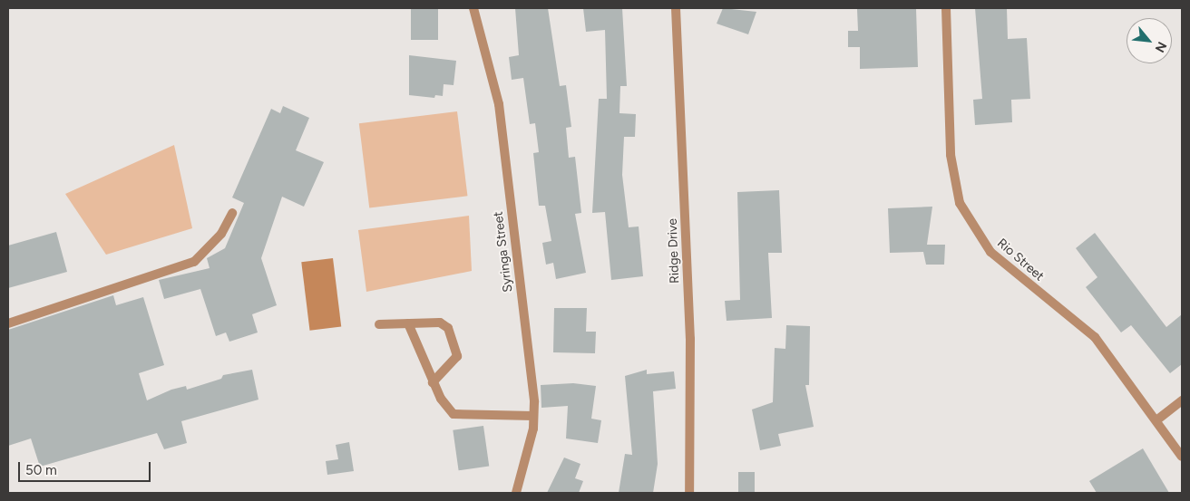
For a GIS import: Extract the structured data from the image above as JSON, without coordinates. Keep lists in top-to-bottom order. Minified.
{"streets":{"street":["Ridge Drive","Syringa Street","Rio Street"]},"scale_bar":"50 m","north":"bottom right"}
